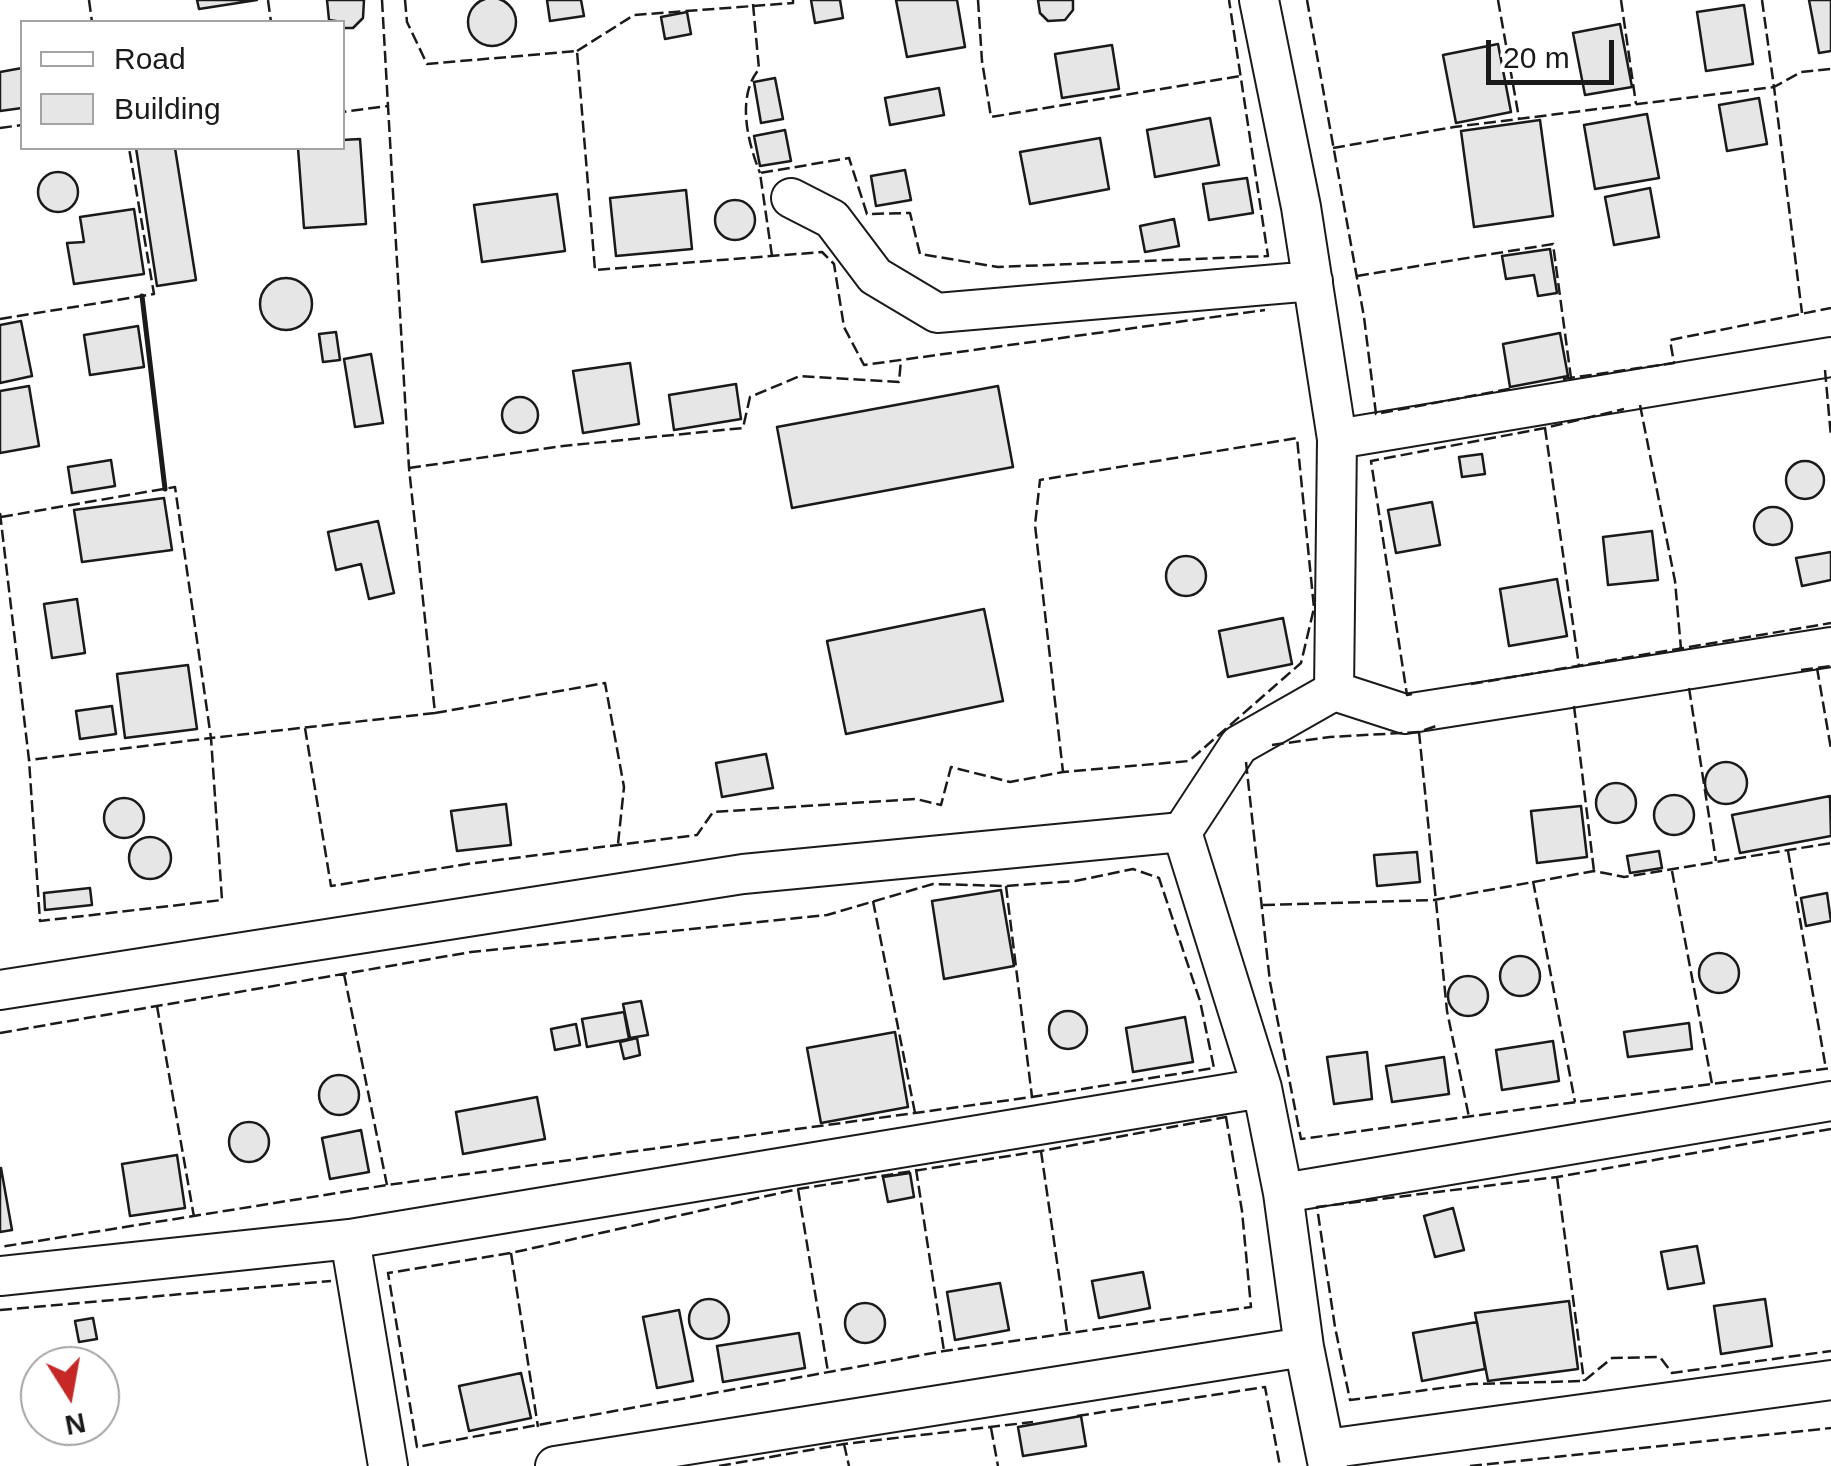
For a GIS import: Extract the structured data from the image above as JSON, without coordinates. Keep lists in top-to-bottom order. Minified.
{"legend":["Road","Building"],"scale_bar":"20 m","north":"bottom"}
